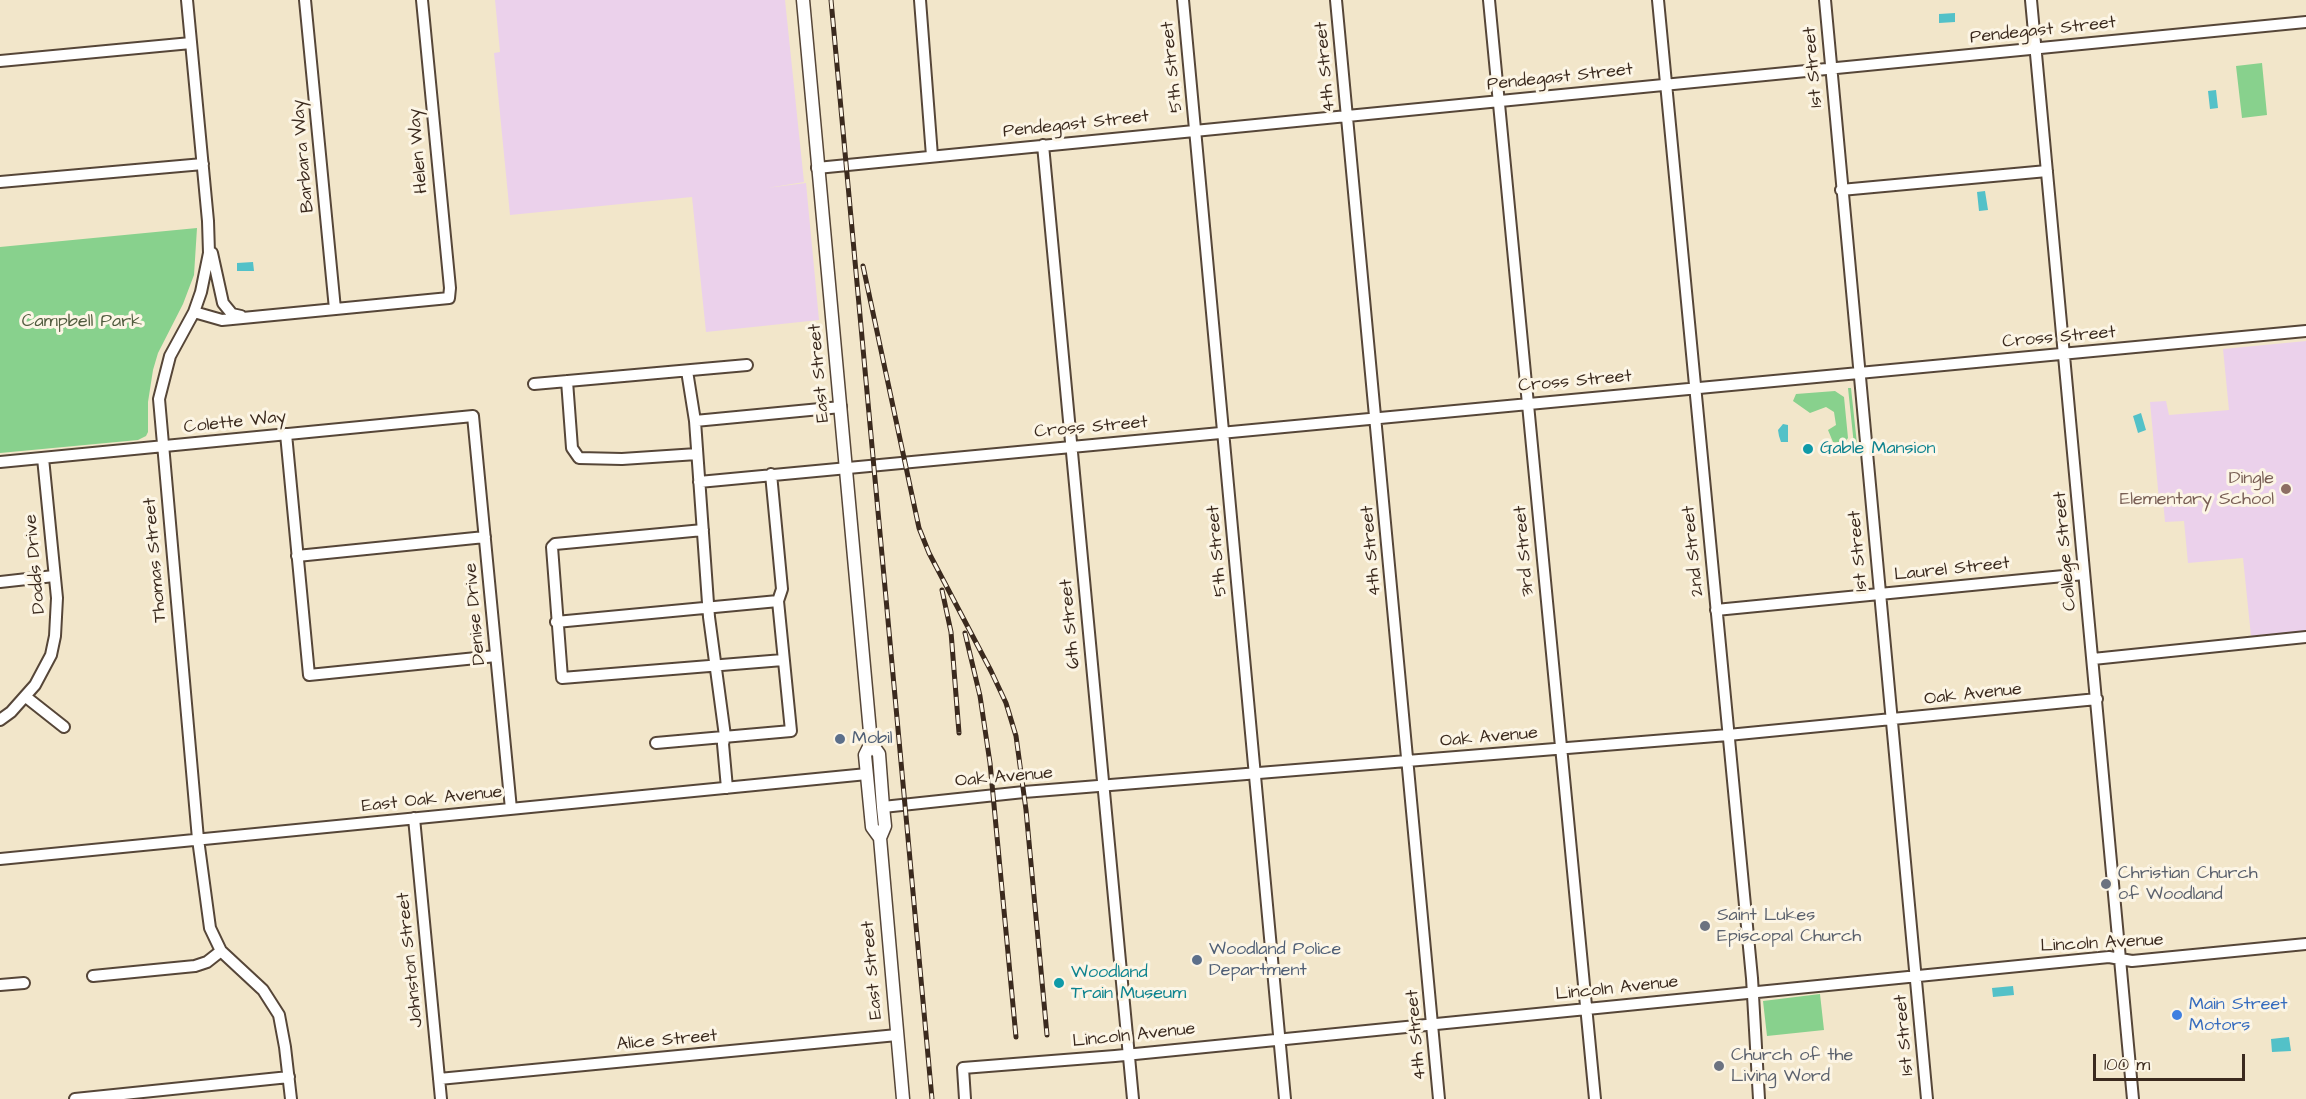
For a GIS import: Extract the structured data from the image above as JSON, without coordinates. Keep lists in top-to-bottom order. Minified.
{"streets":{"main road":["East Street"],"street":["Pendegast Street","5th Street","4th Street","1st Street","Helen Way","Barbara Way","Cross Street","Colette Way","3rd Street","2nd Street","College Street","Thomas Street","Dodds Drive","Laurel Street","Denise Drive","6th Street","Oak Avenue","East Oak Avenue","Lincoln Avenue","Johnston Street","Alice Street"]},"crossings":[["Pendegast Street","5th Street"],["Pendegast Street","4th Street"],["Pendegast Street","1st Street"],["Pendegast Street","East Street"],["Pendegast Street","3rd Street"],["Pendegast Street","2nd Street"],["Pendegast Street","College Street"],["Pendegast Street","6th Street"],["5th Street","Cross Street"],["5th Street","Oak Avenue"],["5th Street","Lincoln Avenue"],["4th Street","Cross Street"],["4th Street","Oak Avenue"],["4th Street","Lincoln Avenue"],["1st Street","Cross Street"],["1st Street","Laurel Street"],["1st Street","Oak Avenue"],["1st Street","Lincoln Avenue"],["Helen Way","Barbara Way"],["Cross Street","East Street"],["Cross Street","3rd Street"],["Cross Street","2nd Street"],["Cross Street","College Street"],["Cross Street","6th Street"],["East Street","Oak Avenue"],["East Street","East Oak Avenue"],["East Street","Alice Street"],["Colette Way","Thomas Street"],["Colette Way","Dodds Drive"],["Colette Way","Denise Drive"],["3rd Street","Oak Avenue"],["3rd Street","Lincoln Avenue"],["2nd Street","Laurel Street"],["2nd Street","Oak Avenue"],["2nd Street","Lincoln Avenue"],["College Street","Laurel Street"],["College Street","Oak Avenue"],["College Street","Lincoln Avenue"],["Thomas Street","East Oak Avenue"],["Denise Drive","East Oak Avenue"],["6th Street","Oak Avenue"],["6th Street","Lincoln Avenue"],["East Oak Avenue","Johnston Street"],["Johnston Street","Alice Street"]],"parks":["Campbell Park"],"places":["Gable Mansion","Dingle Elementary School","Mobil","Christian Church of Woodland","Saint Lukes Episcopal Church","Woodland Police Department","Woodland Train Museum","Main Street Motors","Church of the Living Word"],"scale_bar":"100 m"}
